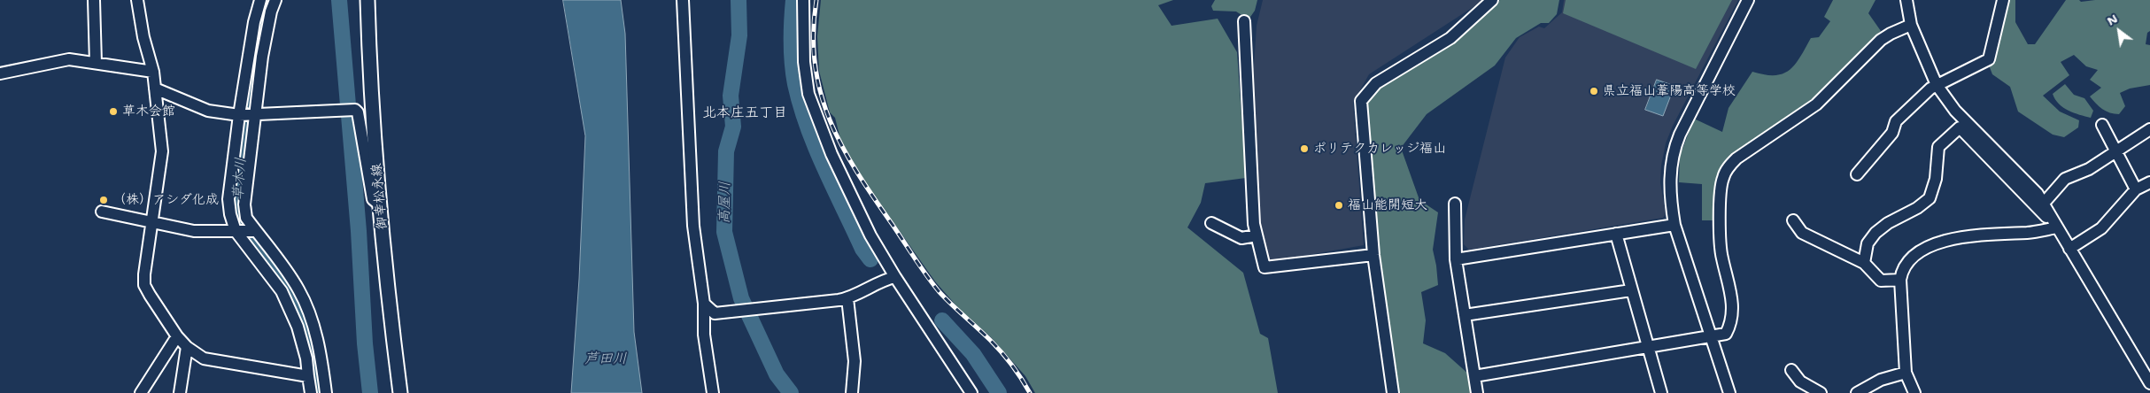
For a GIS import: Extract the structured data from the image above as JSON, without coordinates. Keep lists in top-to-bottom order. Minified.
{"streets":{"main road":["御幸松永線"]},"districts":["北本庄五丁目"],"water":["草木川","高屋川","芦田川"],"places":["県立福山葦陽高等学校","草木会館","ポリテクカレッジ福山","（株）アシダ化成","福山能開短大"],"north":"top left"}
